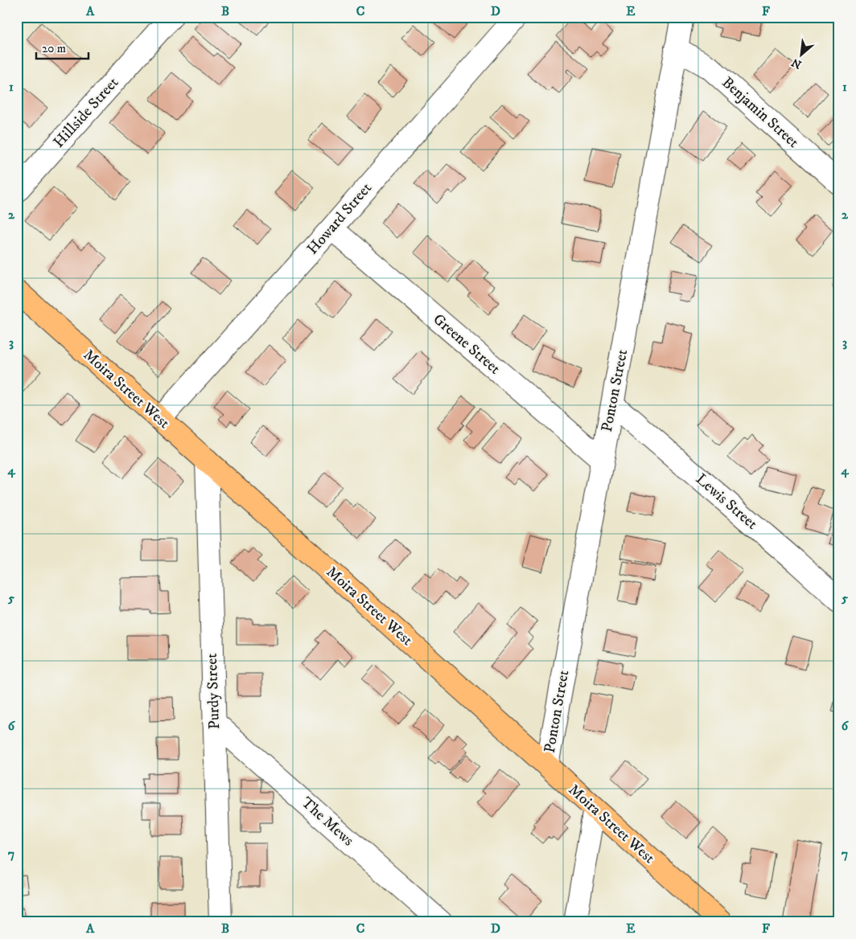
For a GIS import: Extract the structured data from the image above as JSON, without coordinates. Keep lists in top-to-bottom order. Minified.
{"streets":{"main road":["Moira Street West"],"street":["Hillside Street","Benjamin Street","Howard Street","Greene Street","Ponton Street","Lewis Street","Purdy Street","The Mews"]},"crossings":[["Benjamin Street","Ponton Street"],["Howard Street","Greene Street"],["Howard Street","Moira Street West"],["Greene Street","Ponton Street"],["Moira Street West","Ponton Street"],["Moira Street West","Purdy Street"],["Ponton Street","Lewis Street"],["Purdy Street","The Mews"]],"scale_bar":"20 m","north":"bottom left","grid":{"columns":["A","B","C","D","E","F"],"rows":["1","2","3","4","5","6","7"]}}
